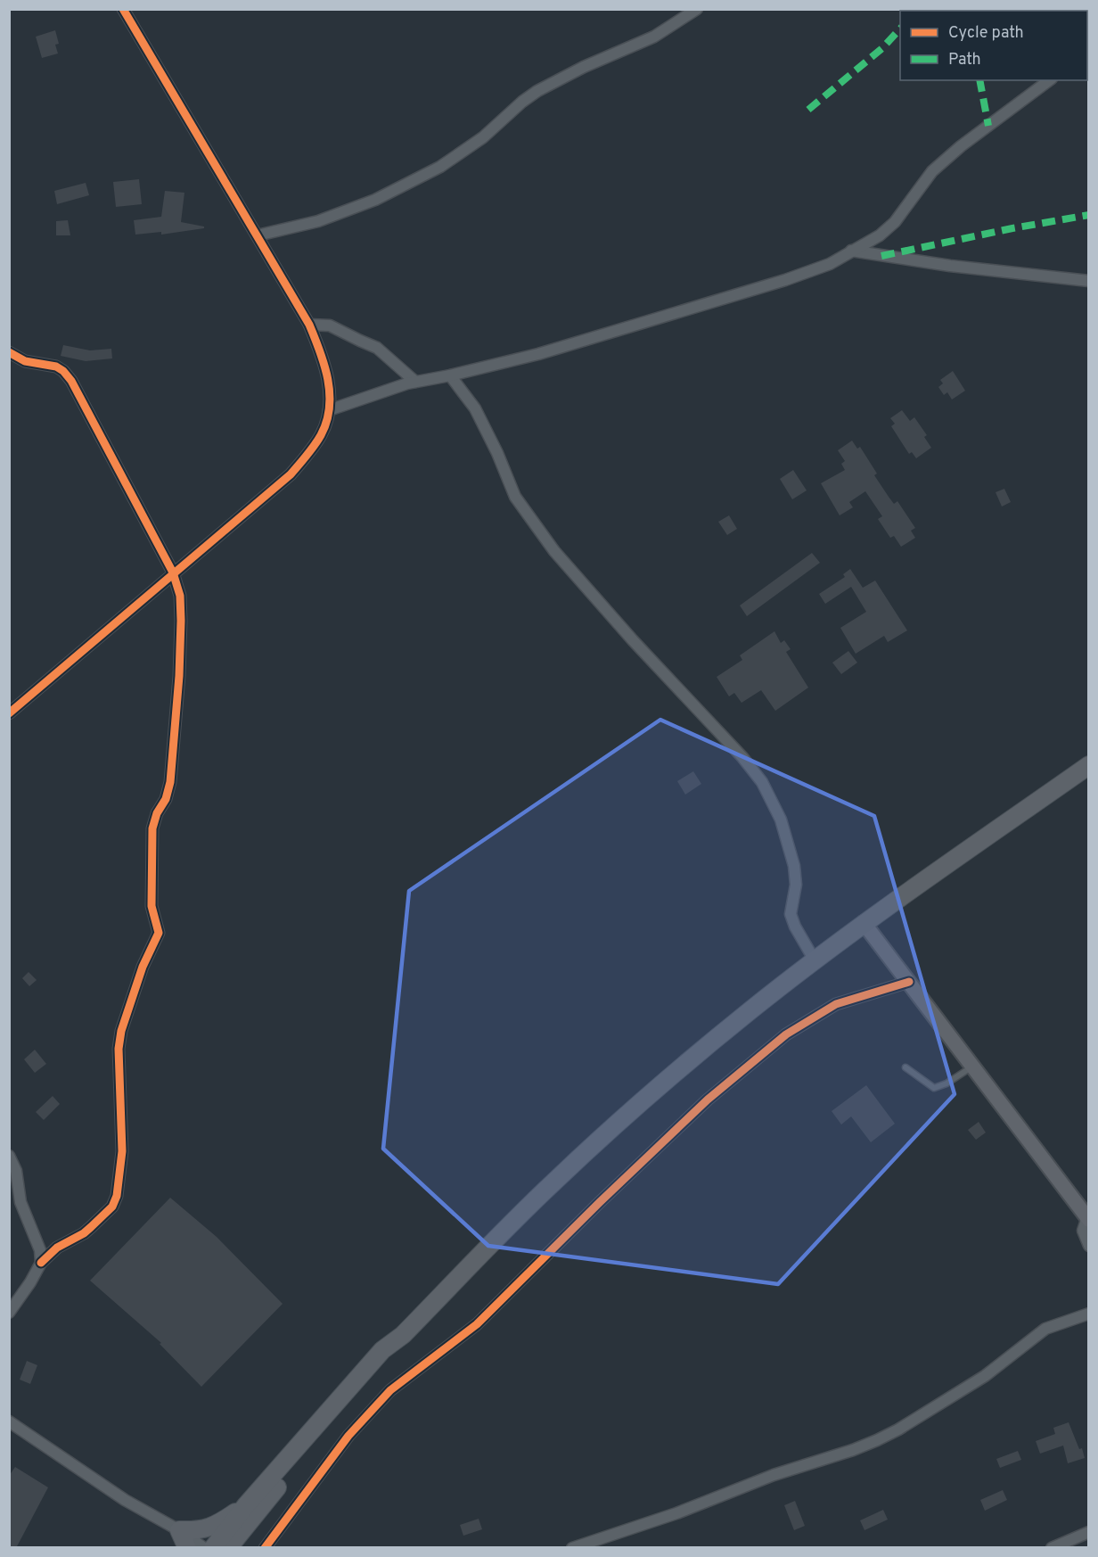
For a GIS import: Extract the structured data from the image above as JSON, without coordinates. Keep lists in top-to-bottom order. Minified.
{"legend":["Cycle path","Path"]}
